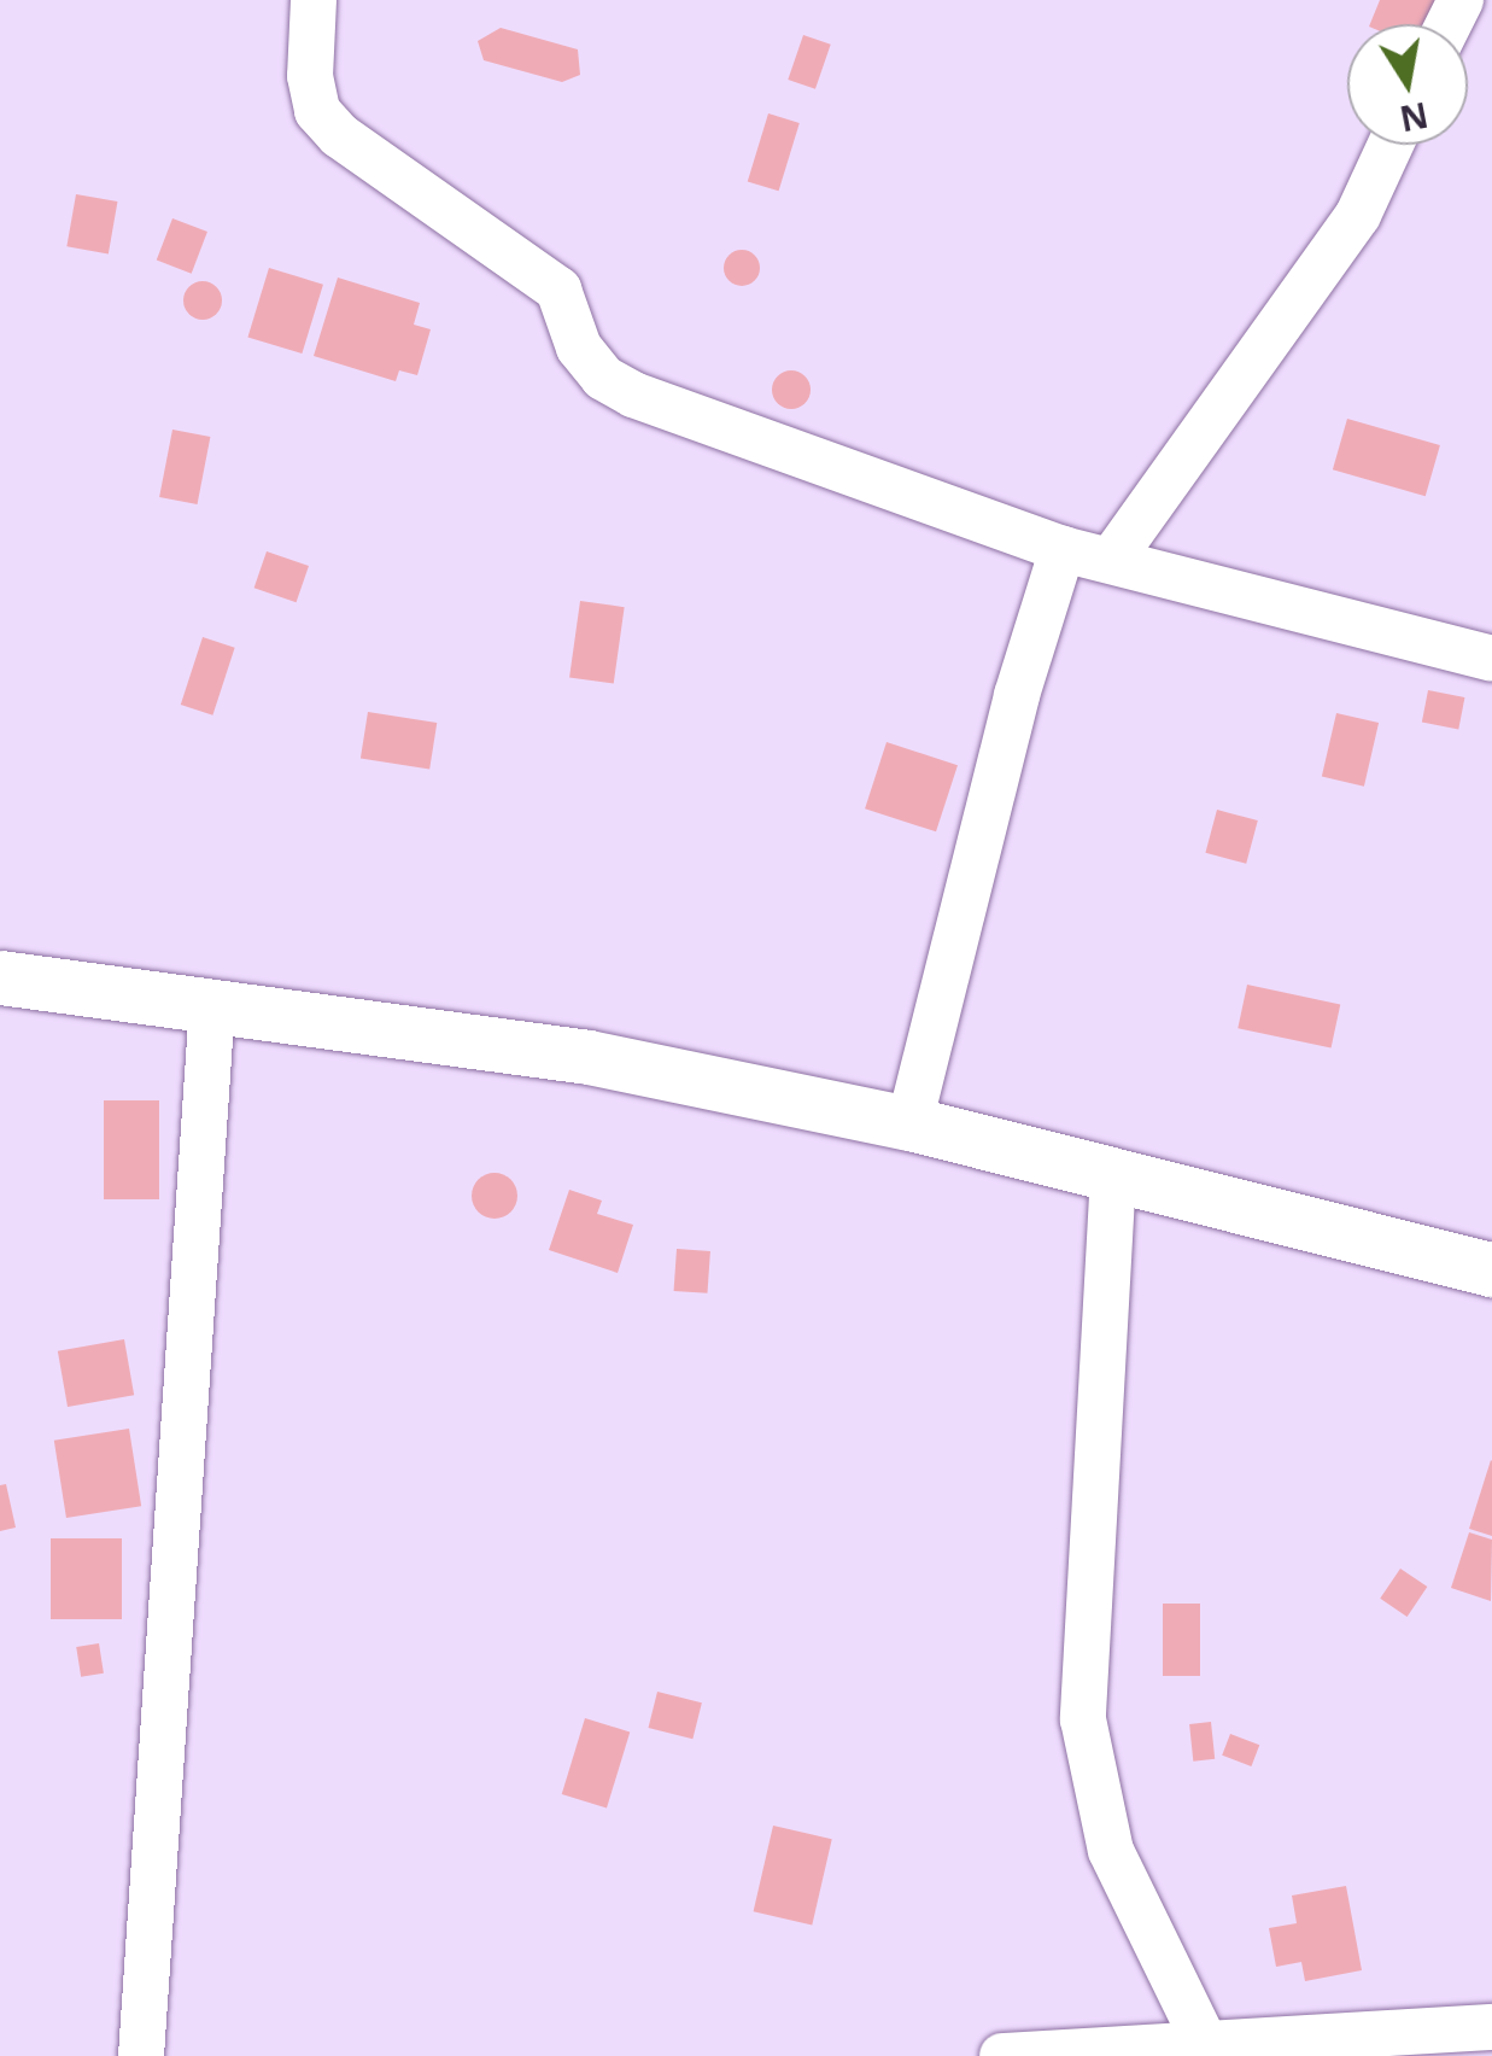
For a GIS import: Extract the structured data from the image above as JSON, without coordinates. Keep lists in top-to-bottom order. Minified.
{"north":"bottom"}
